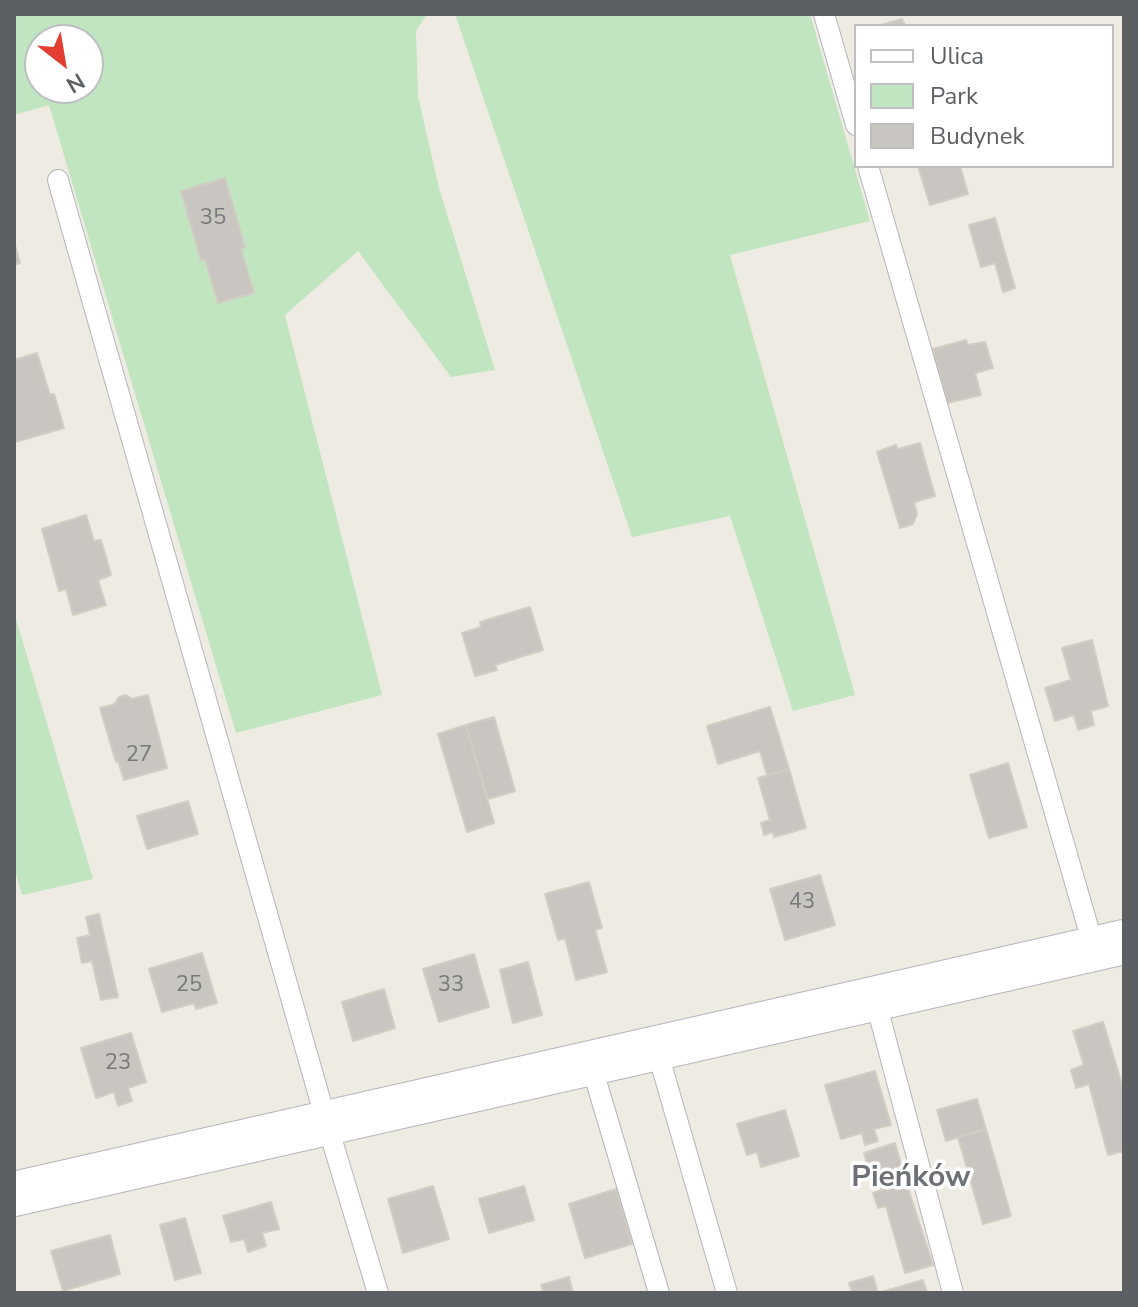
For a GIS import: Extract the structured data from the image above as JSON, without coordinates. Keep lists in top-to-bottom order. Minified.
{"districts":["Pieńków"],"house_numbers":["35","27","43","25","33","23"],"legend":["Ulica","Park","Budynek"],"north":"bottom right"}
